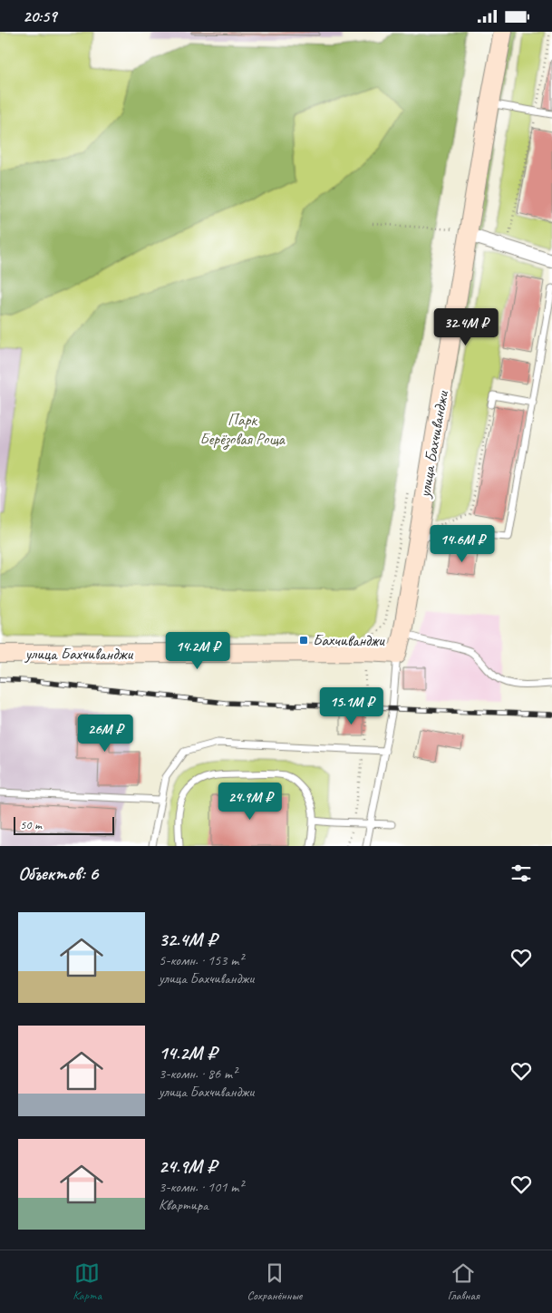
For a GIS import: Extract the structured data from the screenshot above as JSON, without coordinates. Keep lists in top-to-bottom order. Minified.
{"streets":{"main road":["улица Бахчиванджи"]},"parks":["Парк Берёзовая Роща"],"places":{"transit":["Бахчиванджи"]},"scale_bar":"50 m","page":{"status":"20:59","price":["32.4M ₽","14.6M ₽","14.2M ₽","15.1M ₽","26M ₽","24.9M ₽"],"scale":"50 m","heading":"Объектов: 6","list":[{"name":"32.4M ₽","note":"5-комн. · 153 m² · улица Бахчиванджи"},{"name":"14.2M ₽","note":"3-комн. · 86 m² · улица Бахчиванджи"},{"name":"24.9M ₽","note":"3-комн. · 101 m² · Квартира"}],"tabs":["Карта","Сохранённые","Главная"]}}
